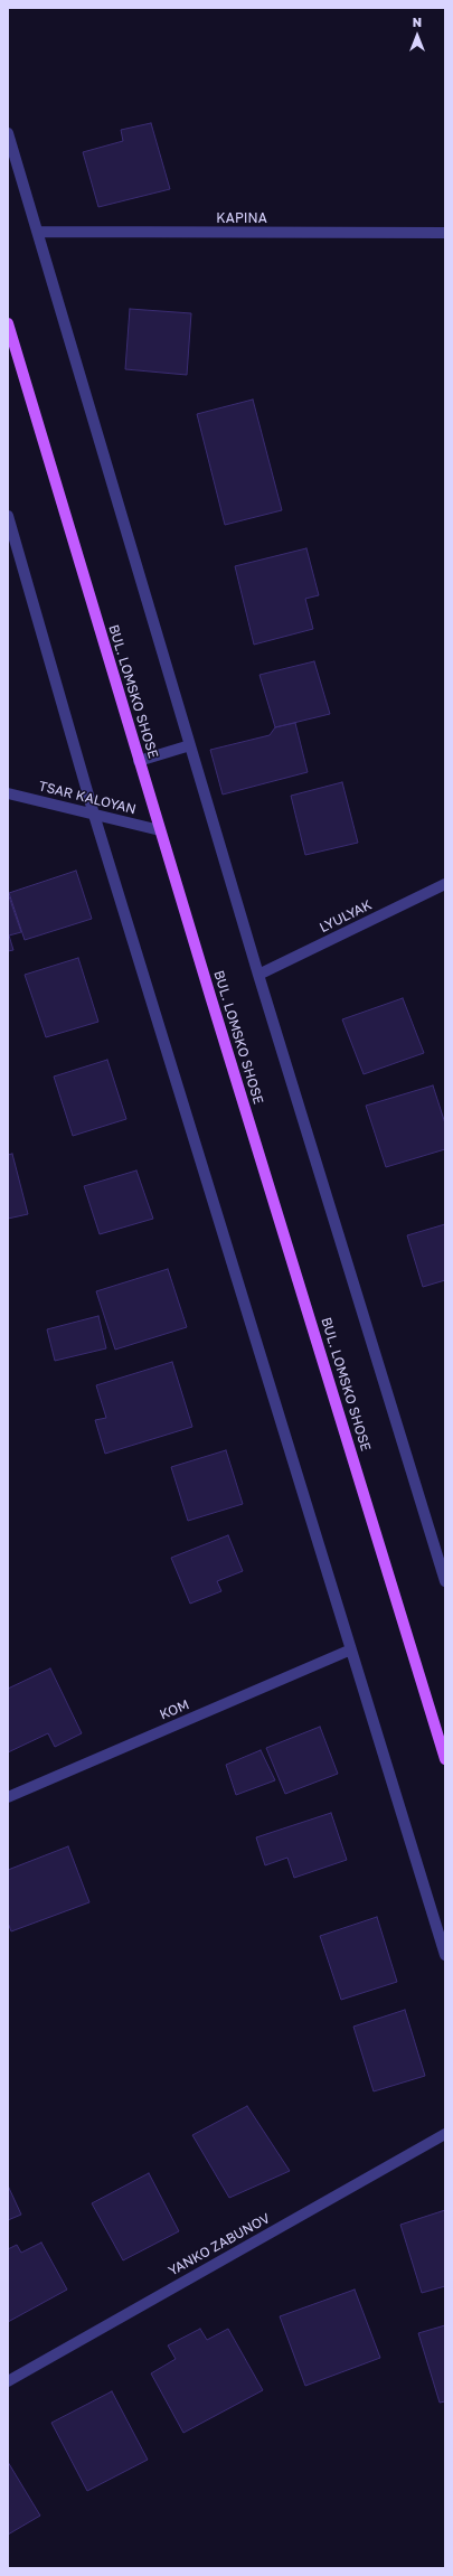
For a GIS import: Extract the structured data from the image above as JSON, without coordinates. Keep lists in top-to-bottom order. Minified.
{"streets":{"main road":["BUL. LOMSKO SHOSE"],"street":["KAPINA","TSAR KALOYAN","LYULYAK","KOM","YANKO ZABUNOV"]},"crossings":[["BUL. LOMSKO SHOSE","TSAR KALOYAN"]],"north":"top"}
